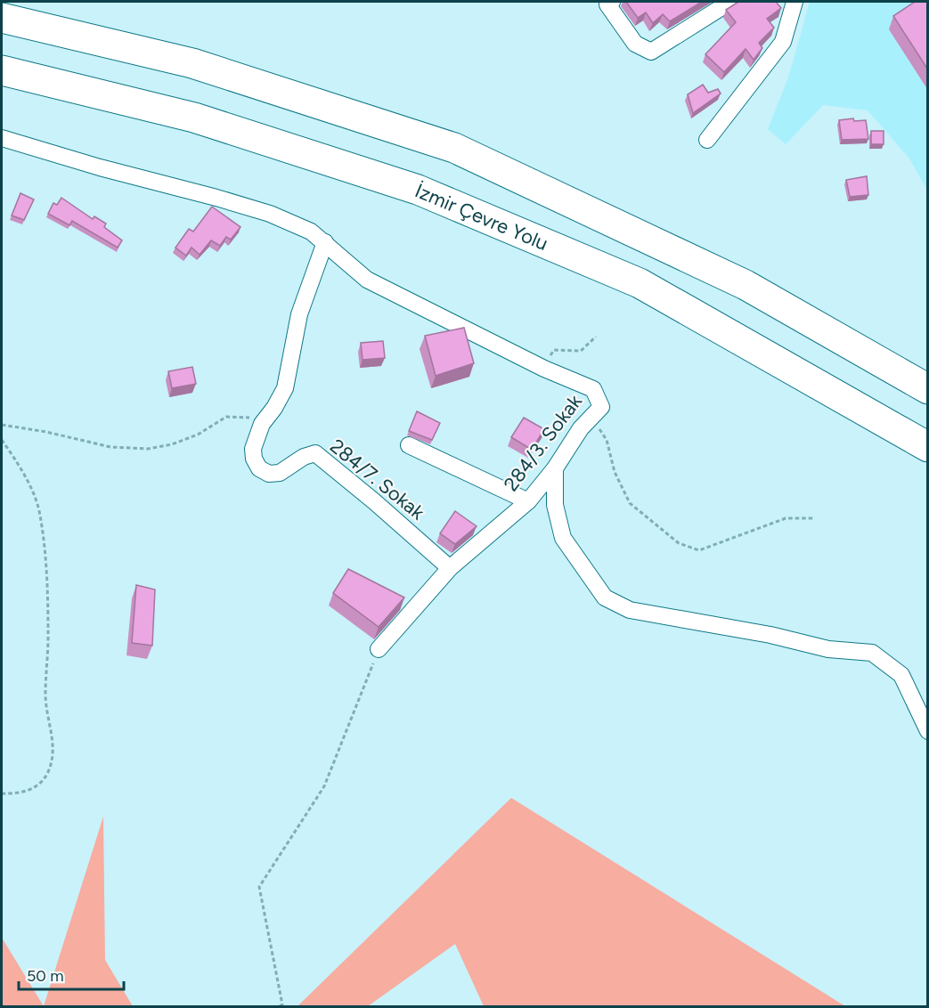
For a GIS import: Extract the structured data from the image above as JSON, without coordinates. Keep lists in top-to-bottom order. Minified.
{"streets":{"highway":["İzmir Çevre Yolu"],"street":["284/3. Sokak","284/7. Sokak"]},"crossings":[["284/3. Sokak","284/7. Sokak"]],"scale_bar":"50 m"}
